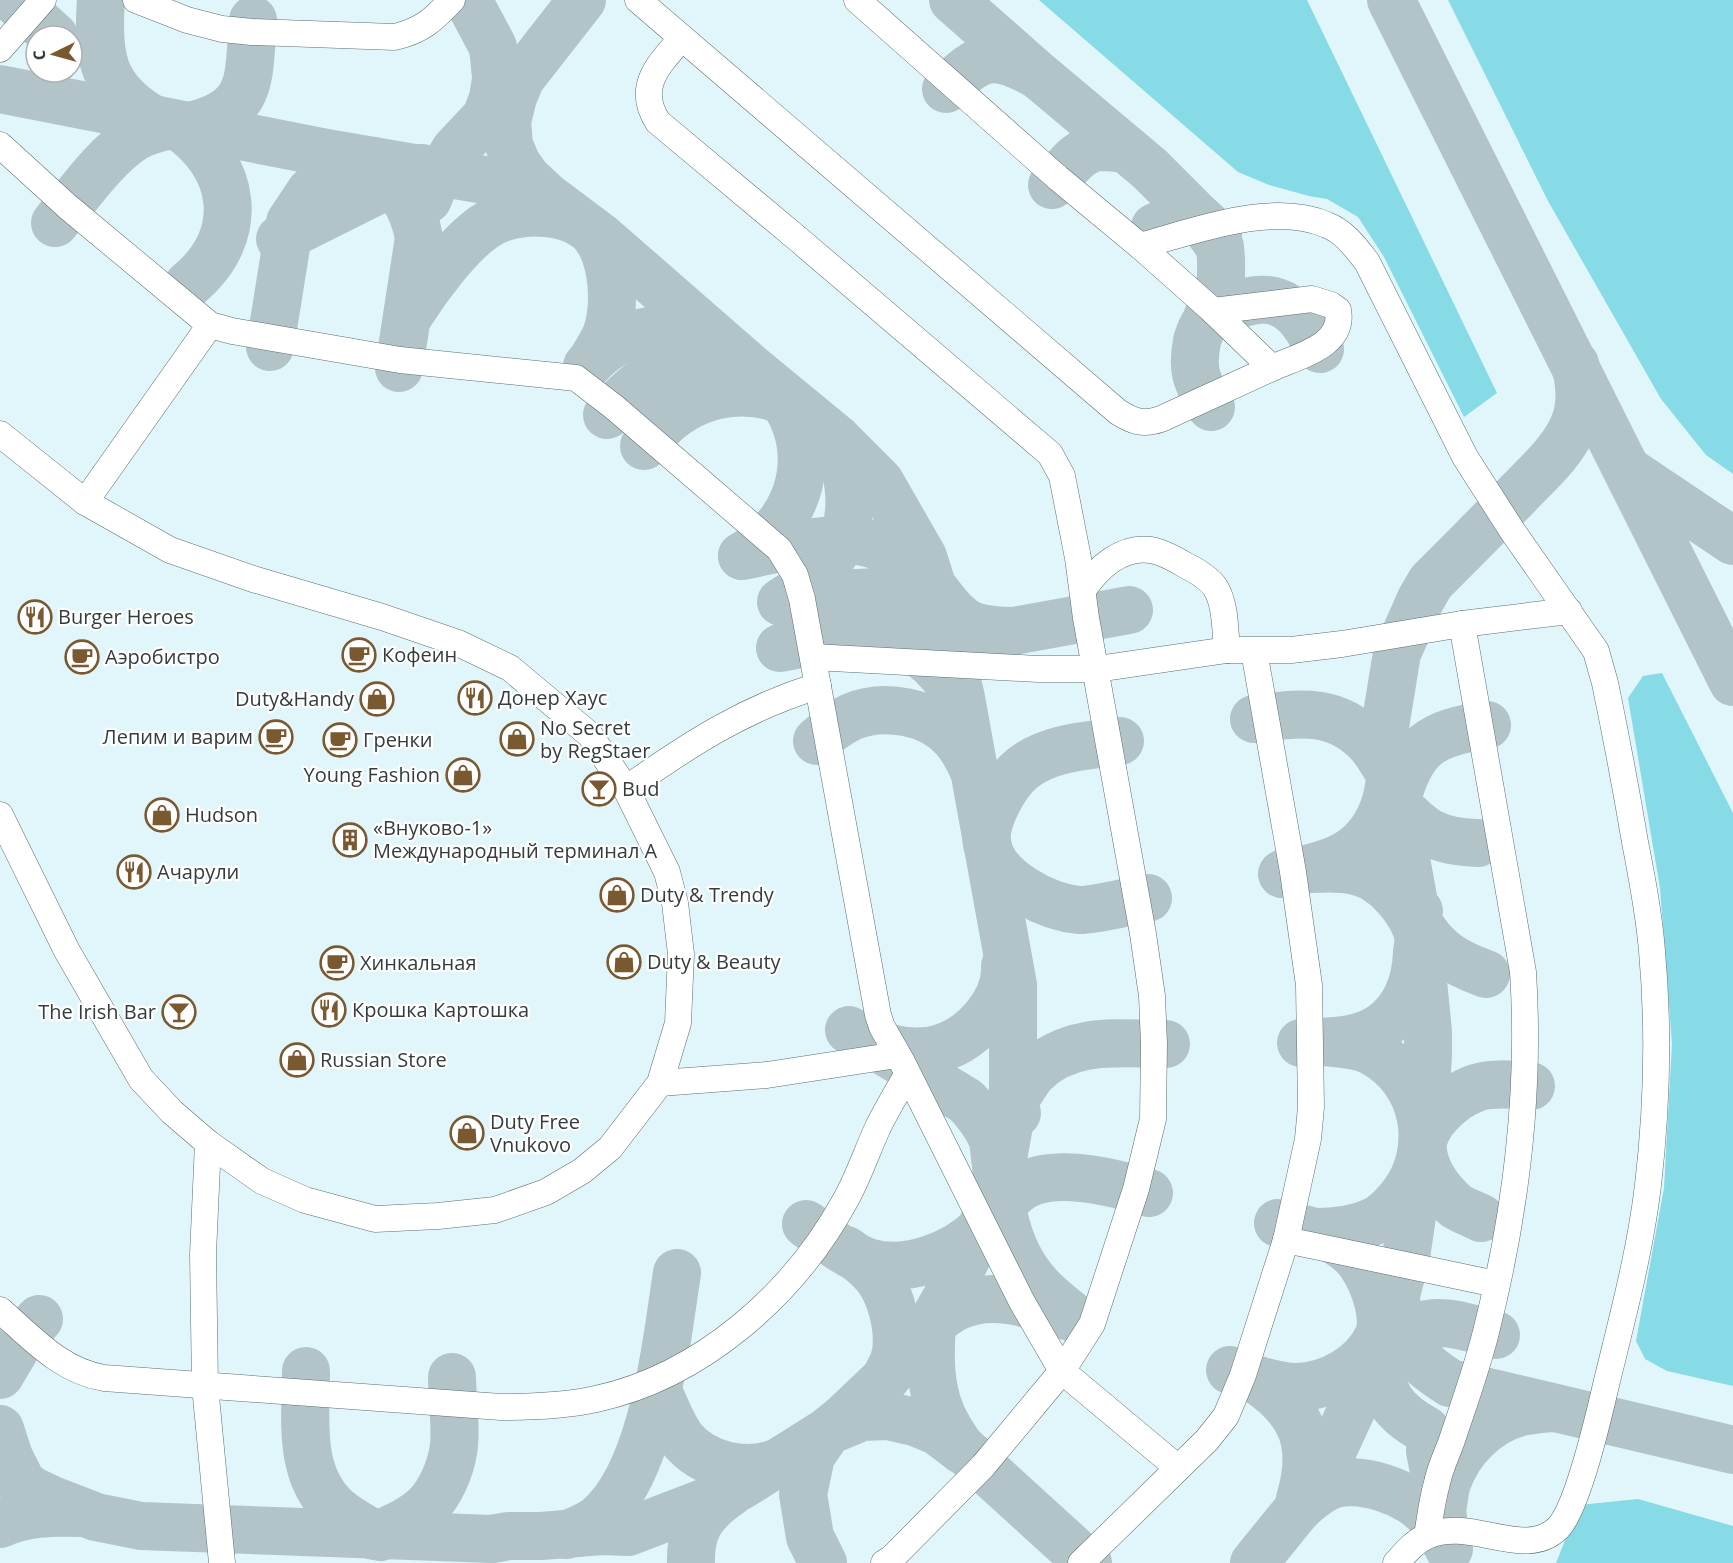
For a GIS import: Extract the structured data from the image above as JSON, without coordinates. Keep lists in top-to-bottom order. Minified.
{"places":{"restaurant":["Burger Heroes","Донер Хаус","Ачарули","Крошка Картошка"],"cafe":["Кофеин","Аэробистро","Лепим и варим","Гренки","Хинкальная"],"shop":["Duty&Handy","No Secret by RegStaer","Young Fashion","Hudson","Duty & Trendy","Duty & Beauty","Russian Store","Duty Free Vnukovo"],"bar":["Bud","The Irish Bar"],"building":["«Внуково-1» Международный терминал А"]},"north":"left"}
